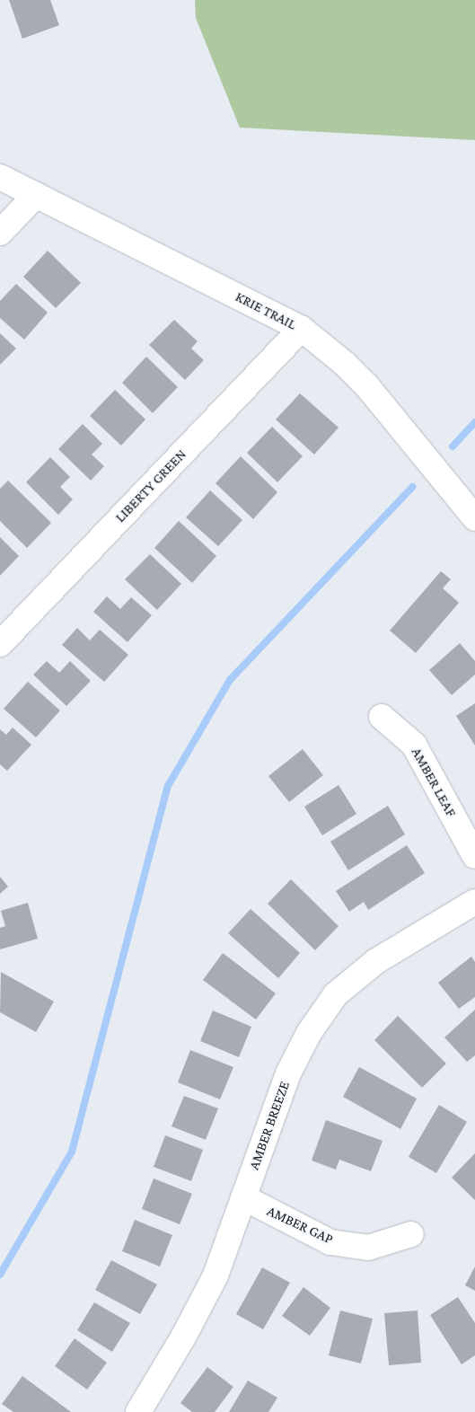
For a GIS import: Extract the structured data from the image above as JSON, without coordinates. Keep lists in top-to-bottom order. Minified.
{"streets":{"street":["KRIE TRAIL","LIBERTY GREEN","AMBER LEAF","AMBER BREEZE","AMBER GAP"]},"crossings":[["KRIE TRAIL","LIBERTY GREEN"],["AMBER BREEZE","AMBER GAP"]]}
